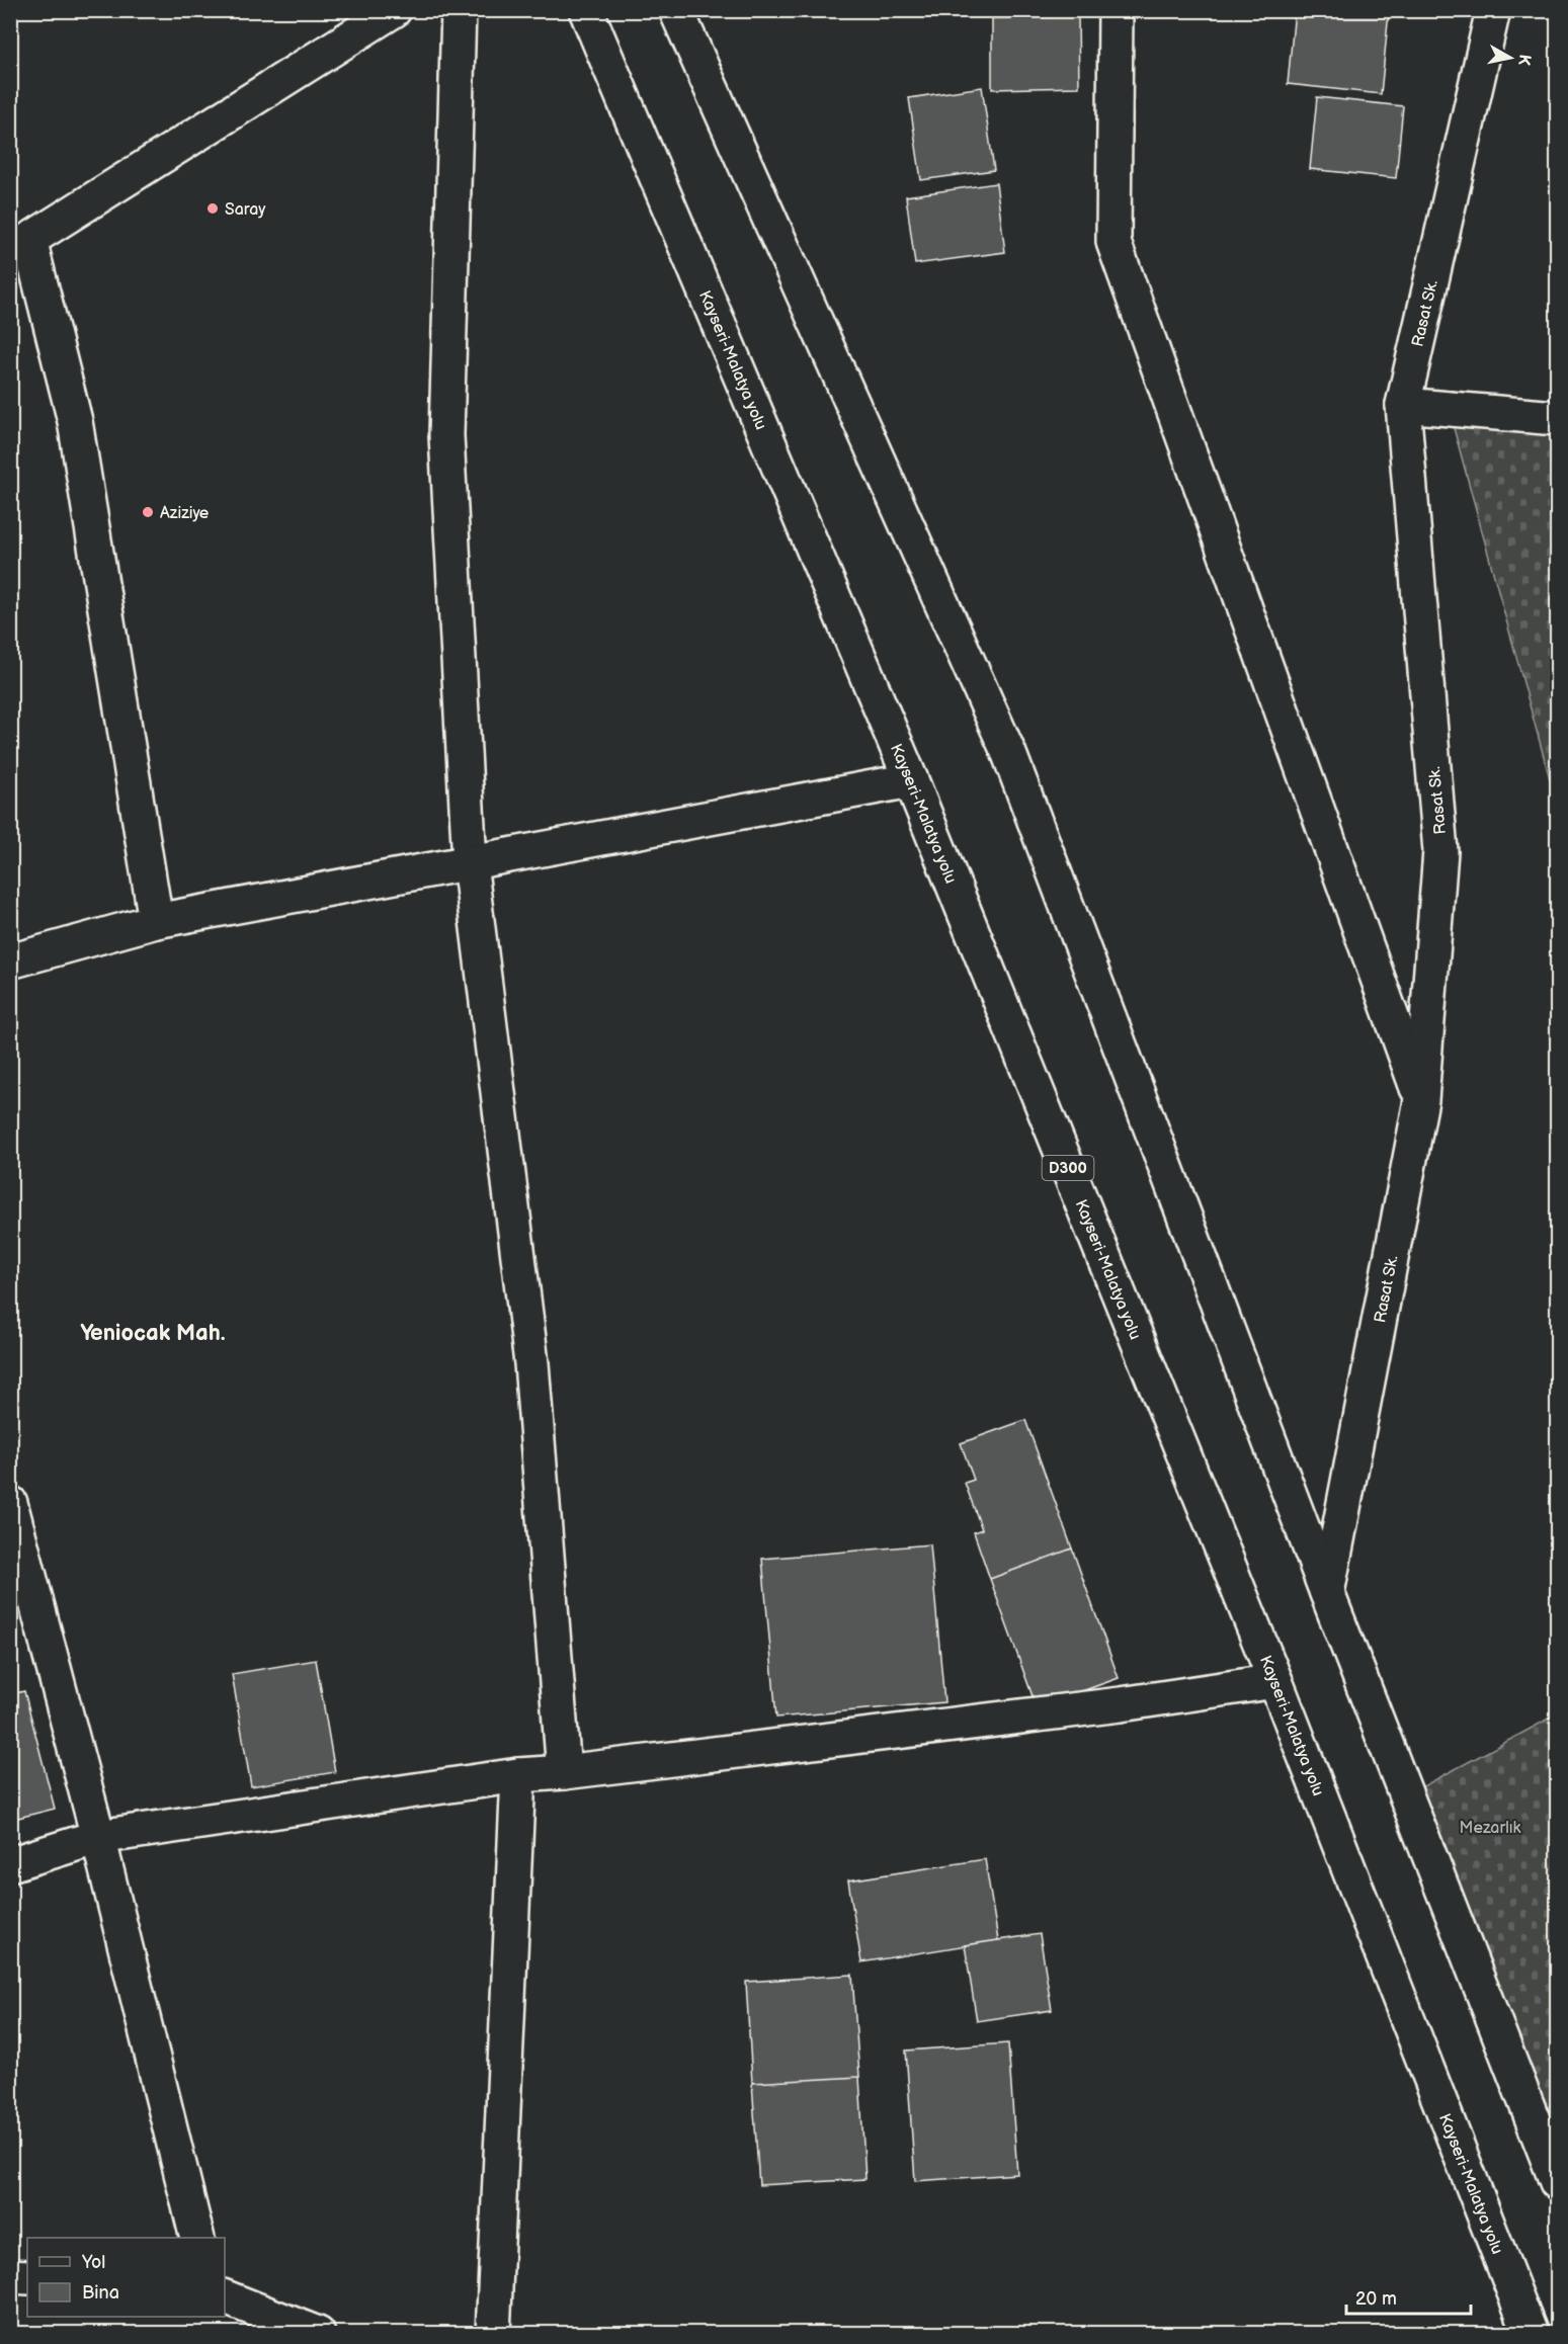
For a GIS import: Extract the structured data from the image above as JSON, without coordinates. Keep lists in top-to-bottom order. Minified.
{"streets":{"main road":["Rasat Sk.","Kayseri-Malatya yolu","D300"]},"districts":["Yeniocak Mah."],"parks":["Mezarlık"],"places":["Saray","Aziziye"],"legend":["Yol","Bina"],"scale_bar":"20 m","north":"right"}
